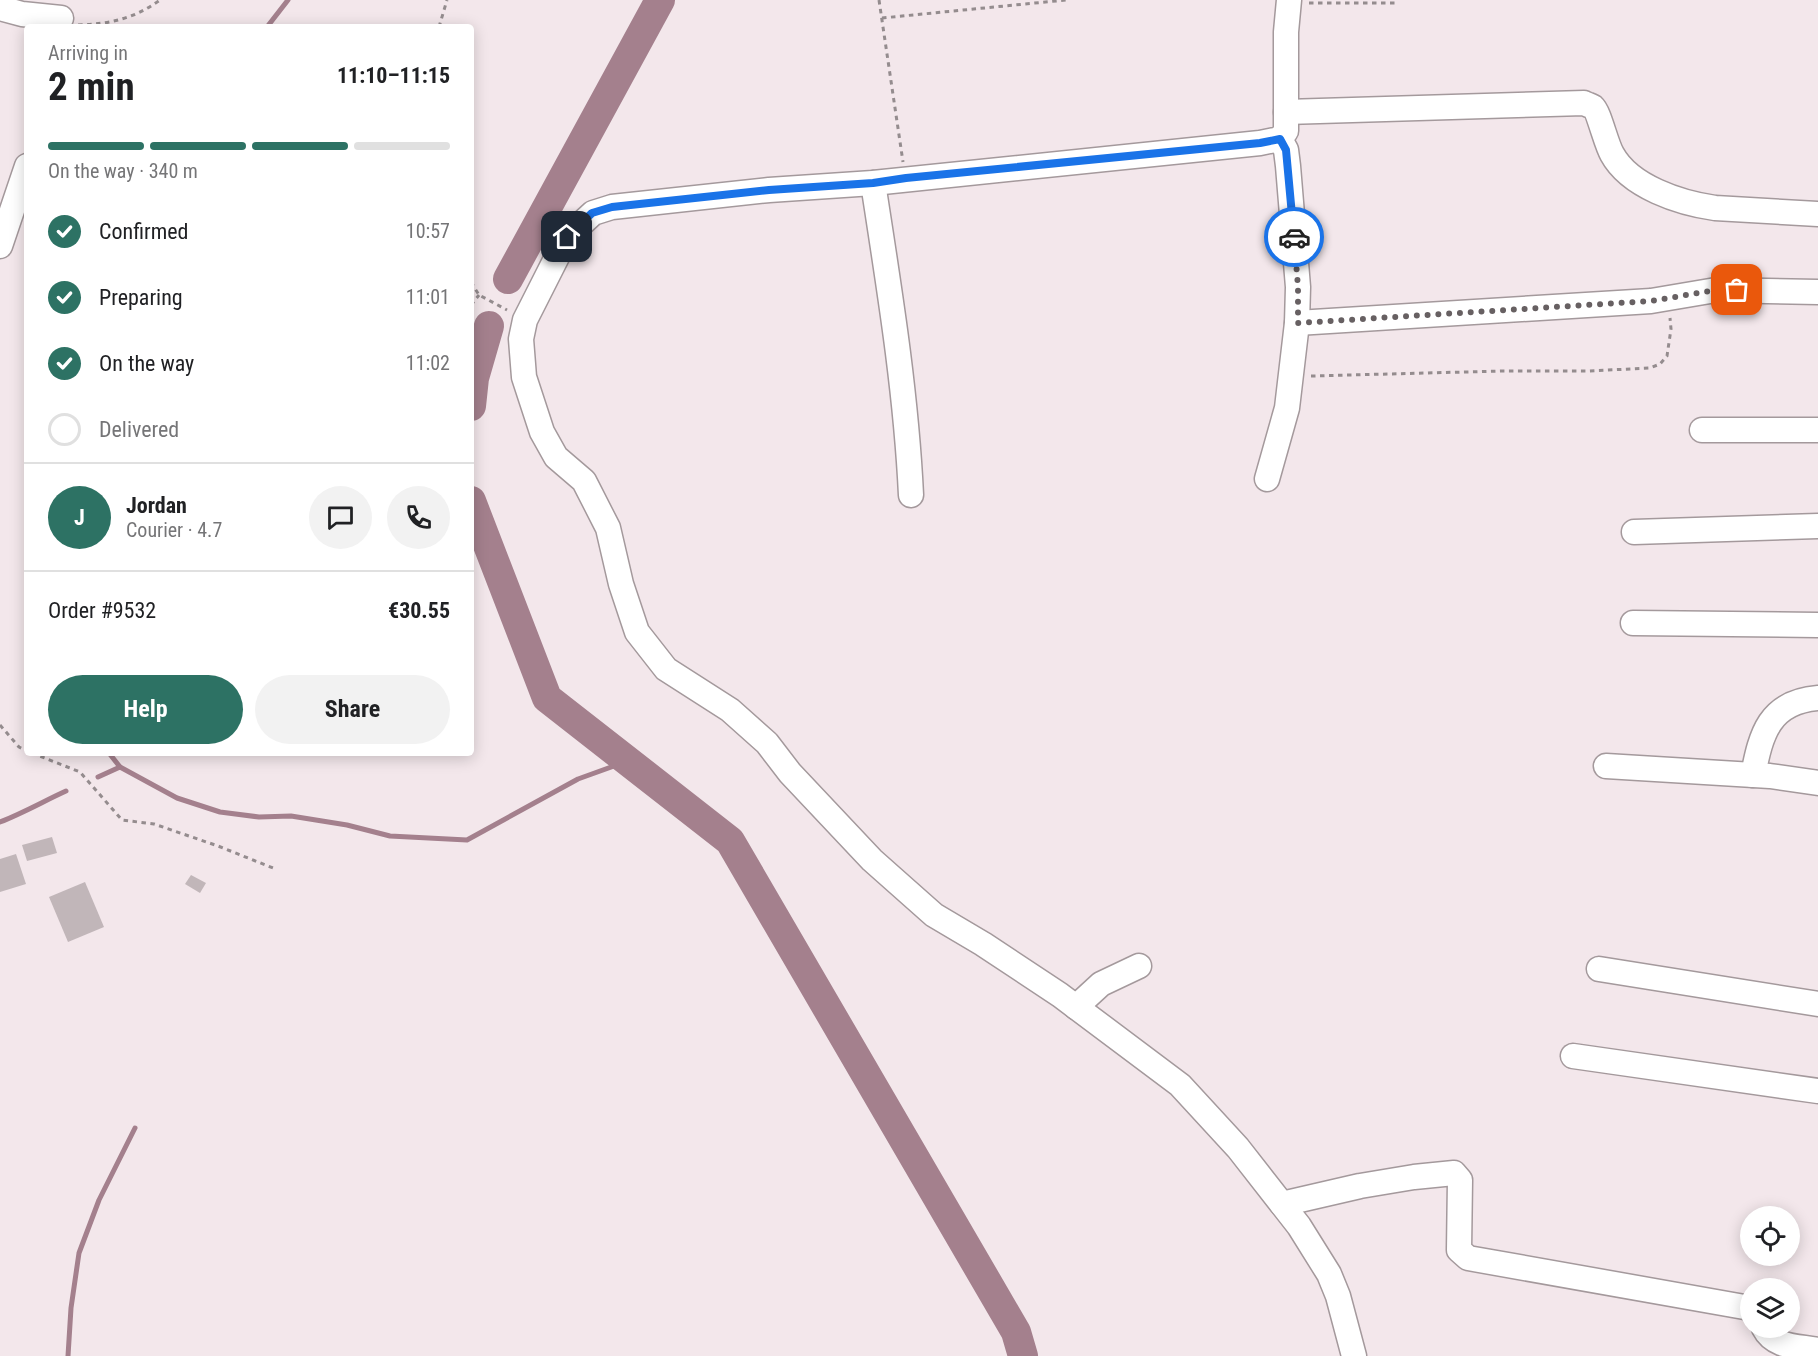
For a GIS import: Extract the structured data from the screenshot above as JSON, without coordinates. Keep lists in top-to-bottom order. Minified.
{"page":{"heading":["2 min","Arriving in","11:10–11:15"],"panel":["Jordan","Courier · 4.7","Order #9532","€30.55"],"bar":"On the way · 340 m","list":[["Confirmed","10:57"],["Preparing","11:01"],["On the way","11:02"],"Delivered"],"round":"J","buttons":["Help","Share"]}}
